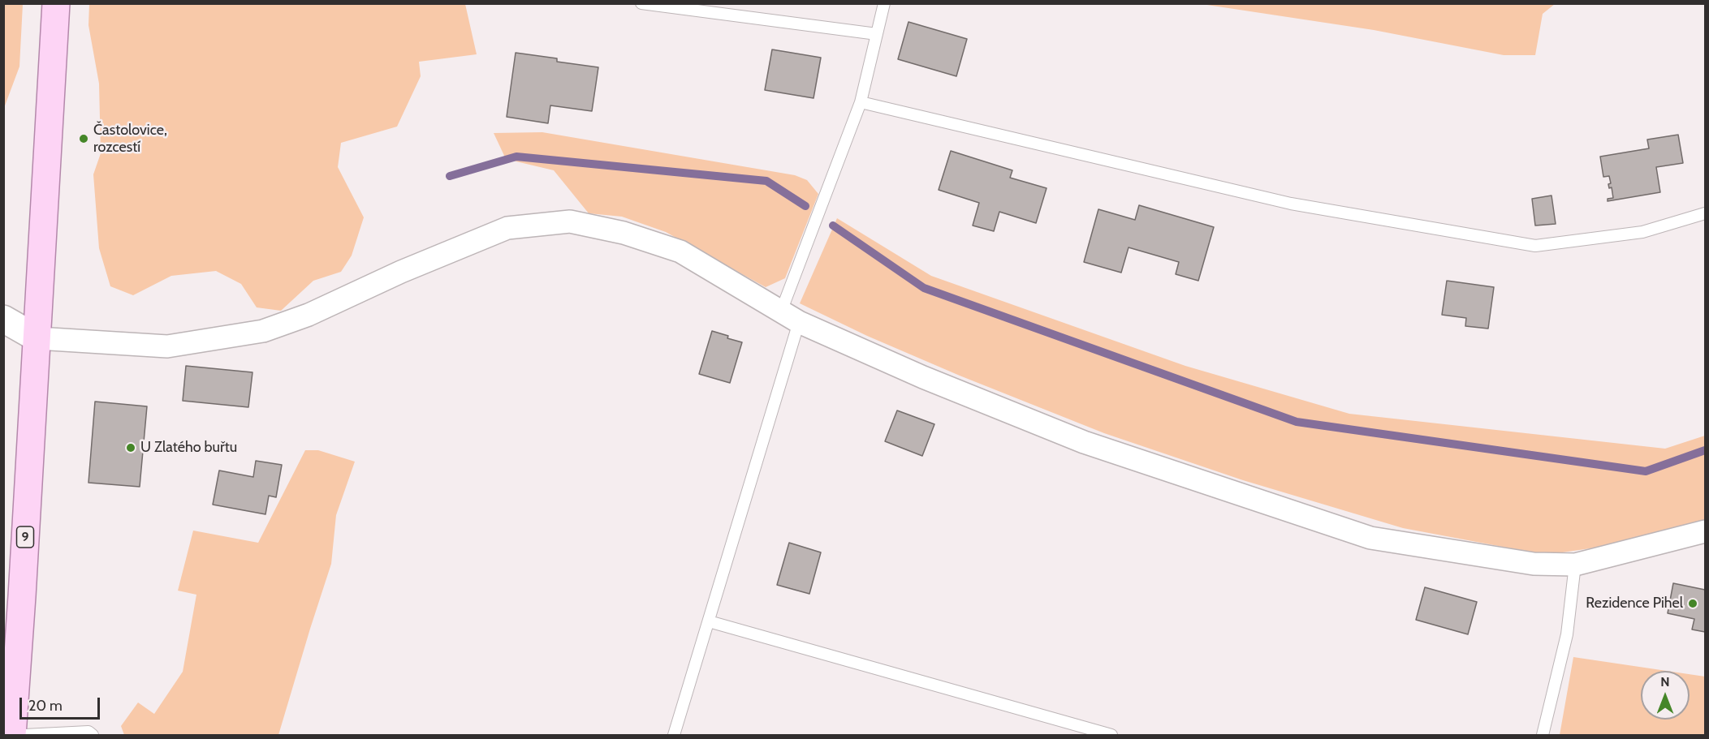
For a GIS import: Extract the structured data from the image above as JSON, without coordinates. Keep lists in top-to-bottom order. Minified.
{"streets":{"main road":["9"]},"places":["Častolovice, rozcestí","U Zlatého buřtu","Rezidence Pihel"],"scale_bar":"20 m","north":"top"}
